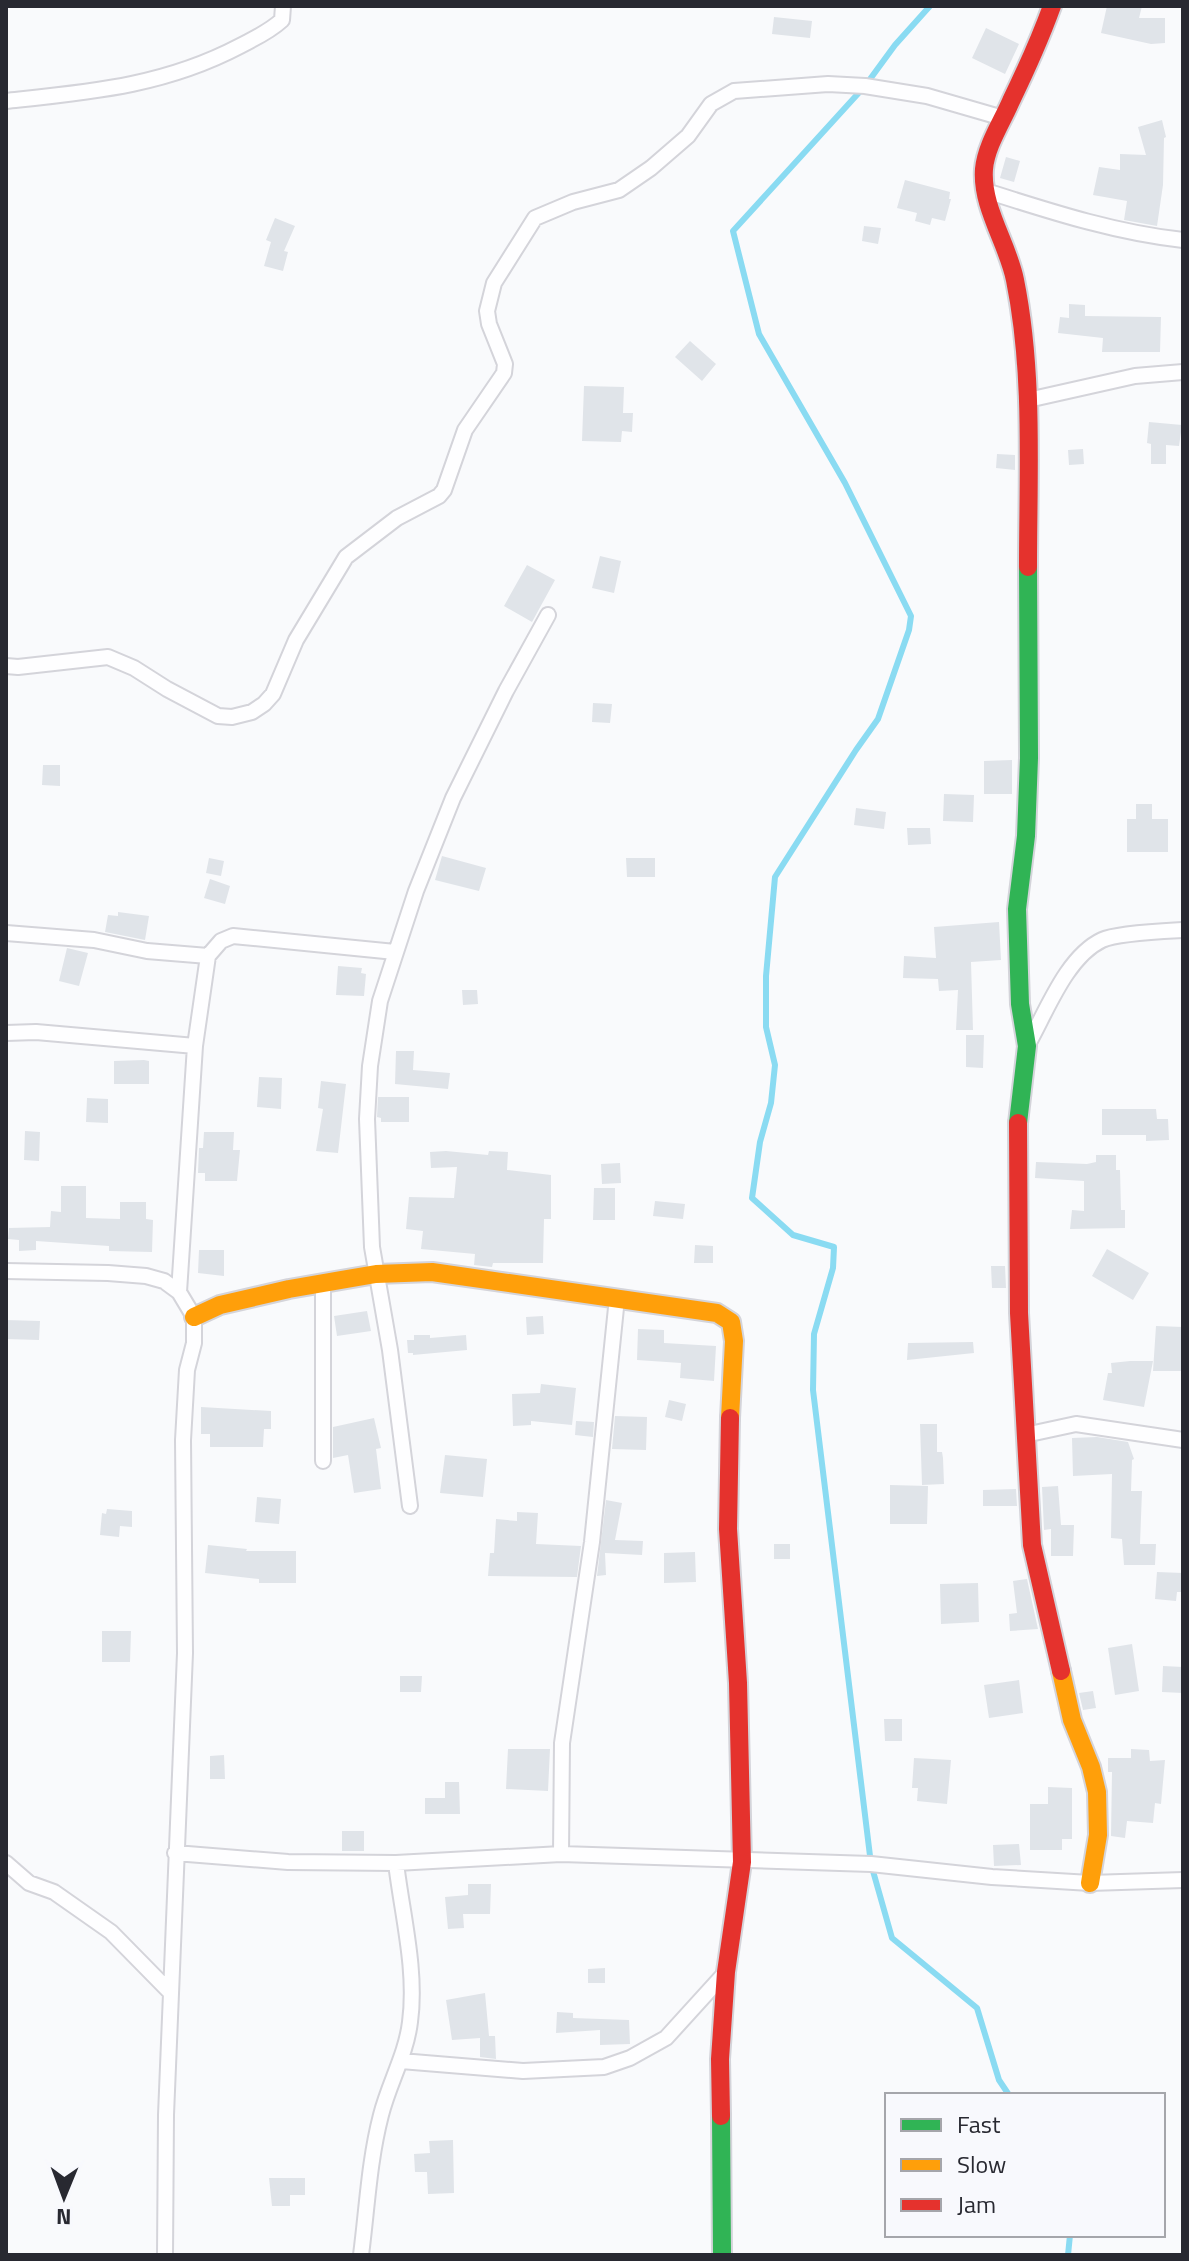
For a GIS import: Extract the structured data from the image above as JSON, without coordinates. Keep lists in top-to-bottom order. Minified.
{"legend":["Fast","Slow","Jam"],"north":"bottom"}
